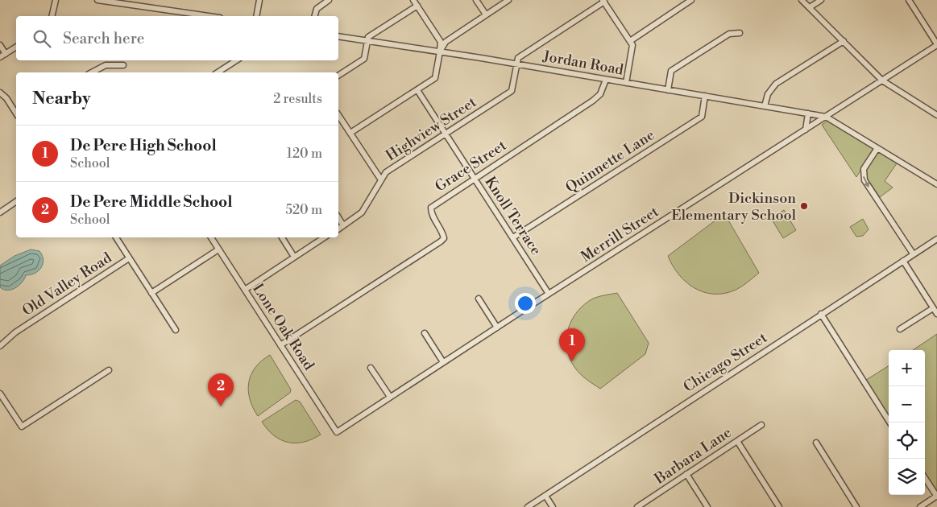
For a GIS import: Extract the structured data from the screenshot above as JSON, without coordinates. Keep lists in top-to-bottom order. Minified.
{"streets":{"street":["Jordan Road","Highview Street","Quinnette Lane","Grace Street","Knoll Terrace","Merrill Street","Old Valley Road","Lone Oak Road","Chicago Street","Barbara Lane"]},"crossings":[["Jordan Road","Highview Street"],["Jordan Road","Quinnette Lane"],["Jordan Road","Grace Street"],["Jordan Road","Merrill Street"],["Highview Street","Knoll Terrace"],["Quinnette Lane","Knoll Terrace"],["Grace Street","Knoll Terrace"],["Grace Street","Lone Oak Road"],["Knoll Terrace","Merrill Street"],["Merrill Street","Lone Oak Road"]],"places":["Dickinson Elementary School"],"page":{"search":"Search here","heading":["Nearby","2 results"],"list":[{"mark":"1","name":"De Pere High School","note":"School","value":"120 m"},{"mark":"2","name":"De Pere Middle School","note":"School","value":"520 m"}],"pins":["1","2"],"map_buttons":["+","−"]}}
